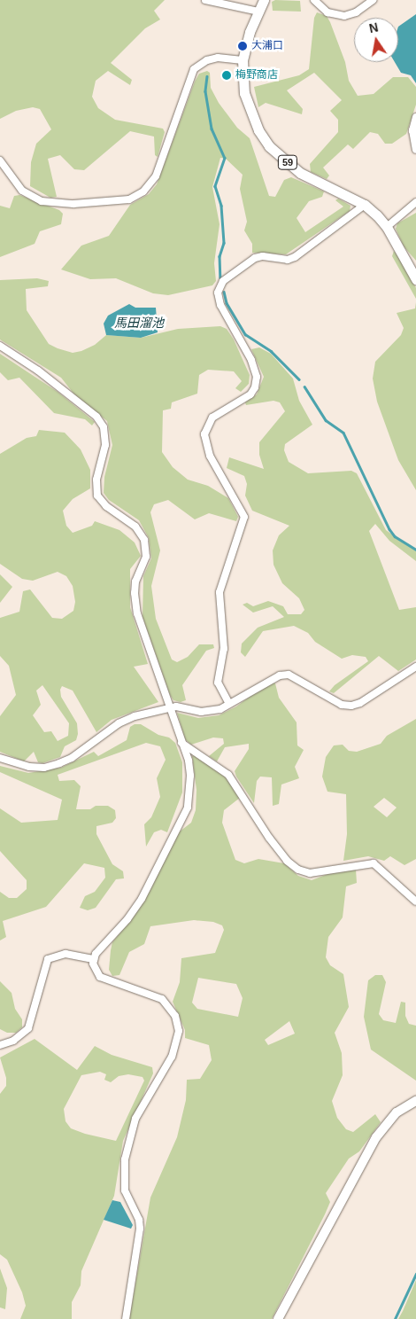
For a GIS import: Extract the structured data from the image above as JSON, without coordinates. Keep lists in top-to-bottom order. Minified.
{"streets":{"main road":["59"]},"water":["馬田溜池"],"places":["大浦口","梅野商店"],"north":"top"}
